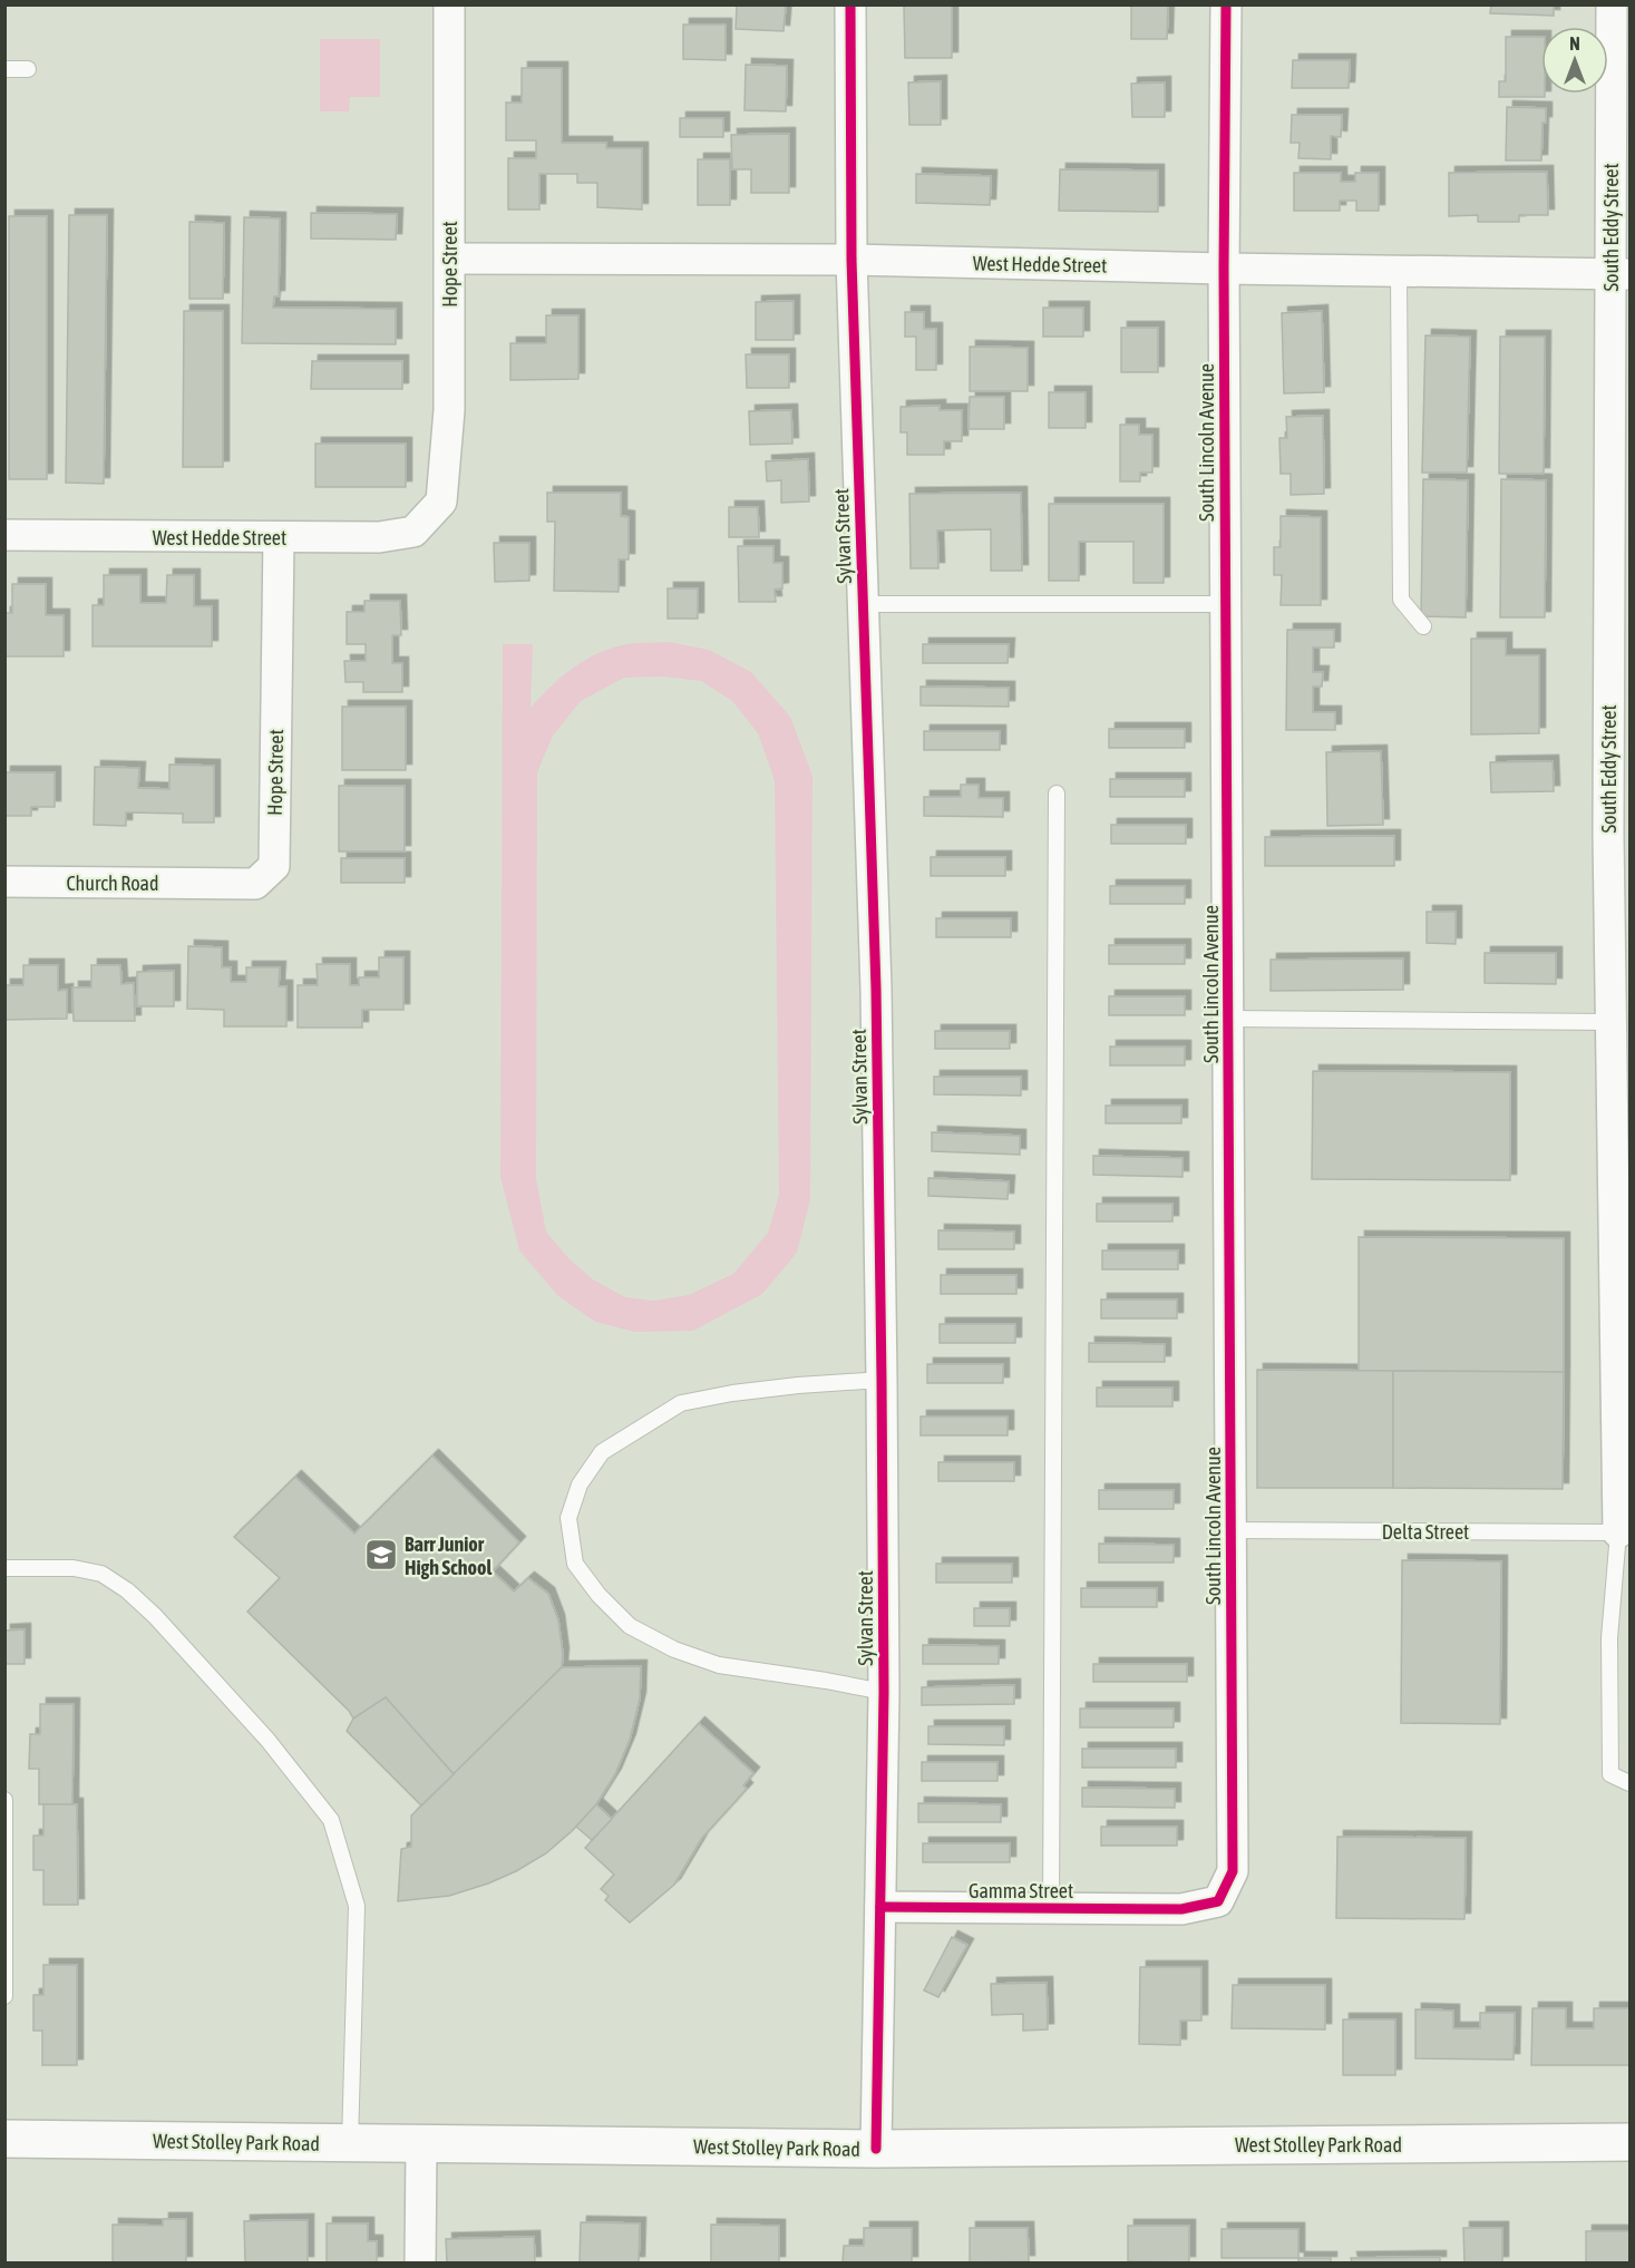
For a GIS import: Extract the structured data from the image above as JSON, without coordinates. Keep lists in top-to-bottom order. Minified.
{"streets":{"main road":["West Stolley Park Road"],"street":["South Eddy Street","Hope Street","West Hedde Street","South Lincoln Avenue","Sylvan Street","Church Road","Gamma Street"],"lane":["Delta Street"]},"crossings":[["South Eddy Street","West Hedde Street"],["South Eddy Street","Delta Street"],["Hope Street","West Hedde Street"],["Hope Street","Church Road"],["West Hedde Street","South Lincoln Avenue"],["West Hedde Street","Sylvan Street"],["South Lincoln Avenue","Delta Street"],["South Lincoln Avenue","Gamma Street"],["Sylvan Street","Gamma Street"],["Sylvan Street","West Stolley Park Road"]],"places":{"school or university":["Barr Junior High School"]},"north":"top"}
